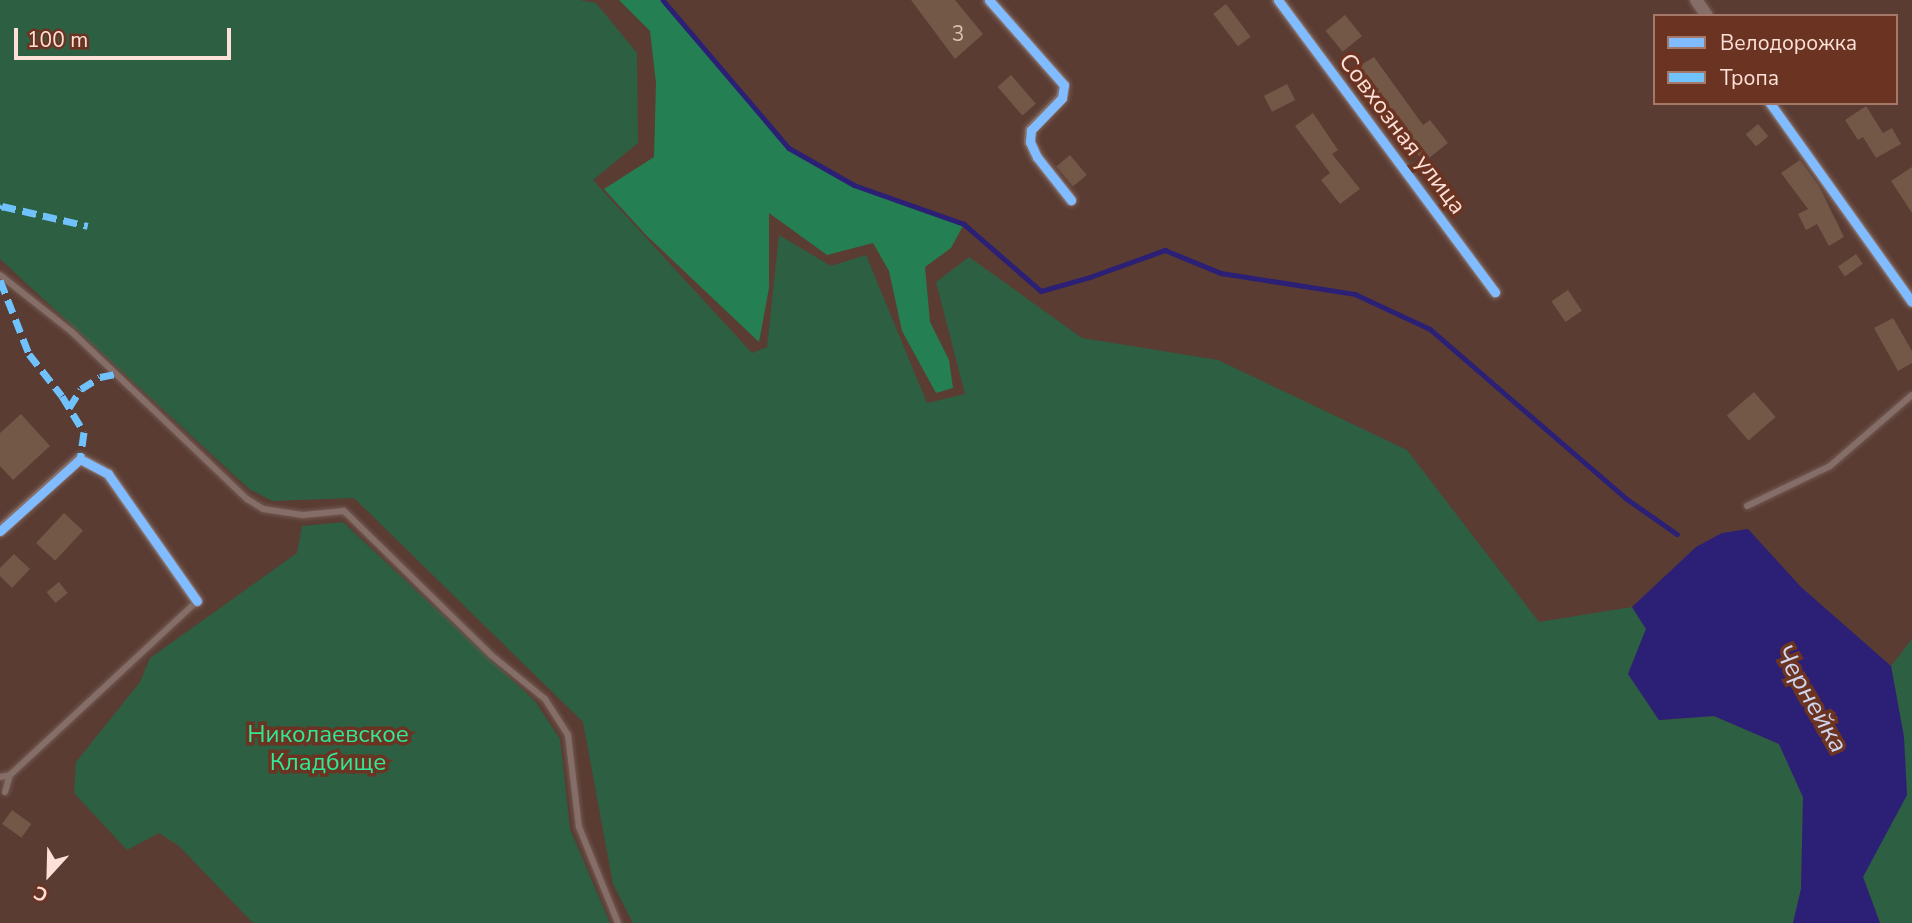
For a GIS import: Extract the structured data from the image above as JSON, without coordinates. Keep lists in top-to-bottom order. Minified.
{"streets":{"street":["Совхозная улица"]},"water":["Чернейка"],"parks":["Николаевское Кладбище"],"house_numbers":["3"],"legend":["Велодорожка","Тропа"],"scale_bar":"100 m","north":"bottom"}
